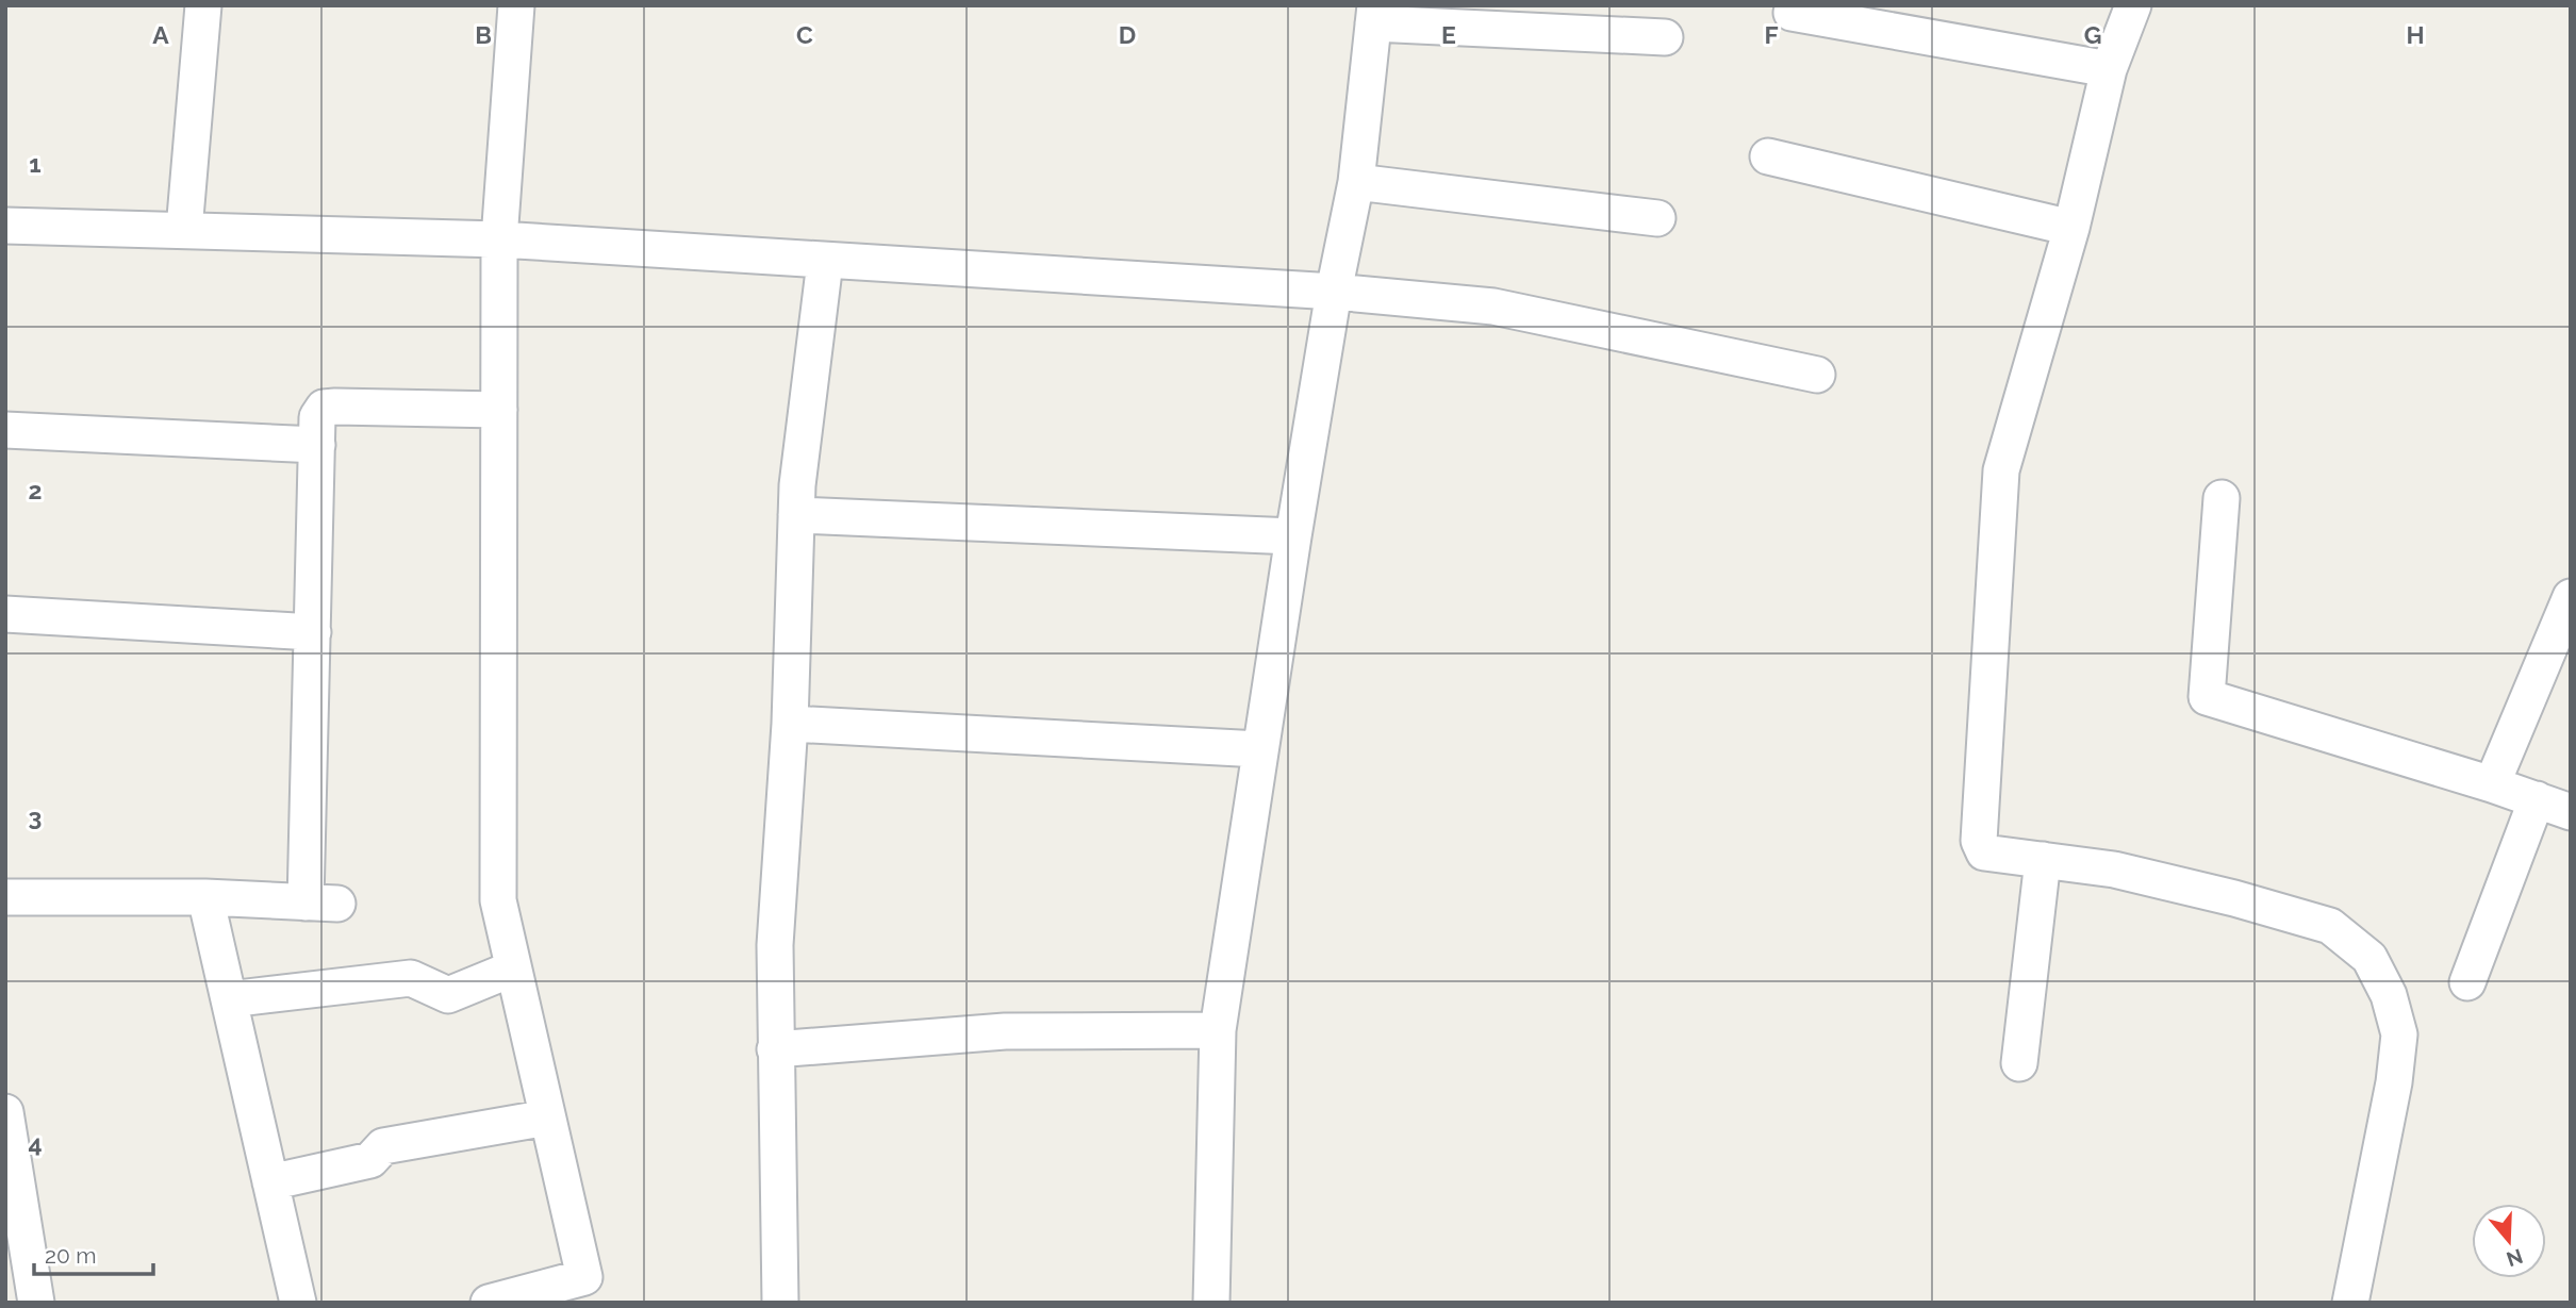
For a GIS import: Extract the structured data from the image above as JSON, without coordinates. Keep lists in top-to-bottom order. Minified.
{"scale_bar":"20 m","north":"bottom","grid":{"columns":["A","B","C","D","E","F","G","H"],"rows":["1","2","3","4"]}}
